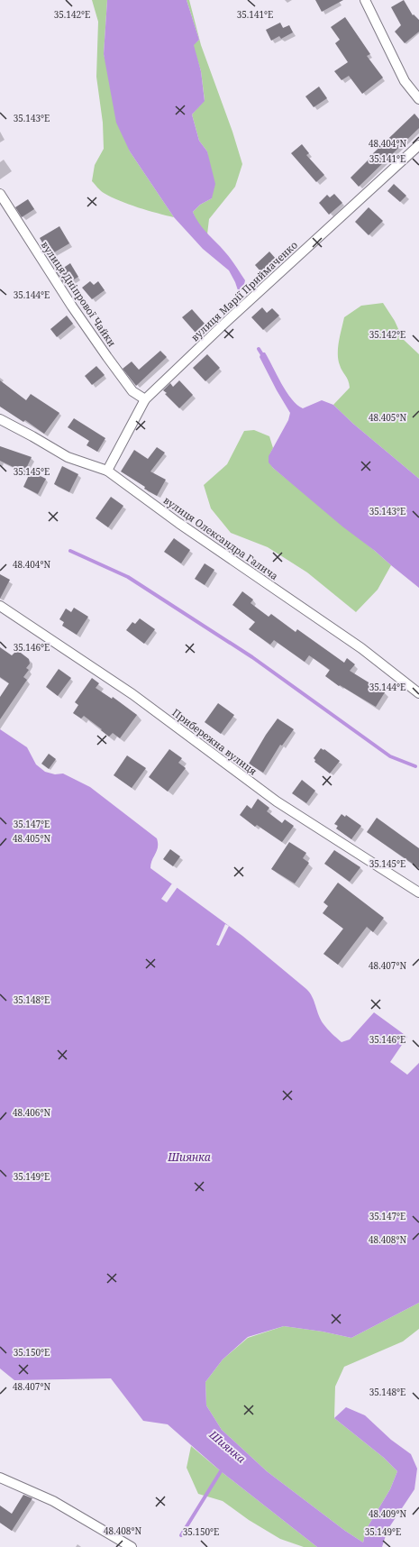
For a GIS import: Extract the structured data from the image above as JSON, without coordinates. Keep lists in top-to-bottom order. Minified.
{"streets":{"street":["вулиця Марії Приймаченко","вулиця Дніпрової Чайки","вулиця Олександра Галича","Прибережна вулиця"]},"crossings":[["вулиця Марії Приймаченко","вулиця Дніпрової Чайки"],["вулиця Марії Приймаченко","вулиця Олександра Галича"]],"water":["Шиянка"],"coordinates":["35.141°E","35.142°E","35.143°E","48.404°N","35.144°E","48.405°N","35.145°E","35.146°E","35.147°E","48.407°N","35.148°E","48.406°N","35.149°E","48.408°N","35.150°E","48.409°N"]}
